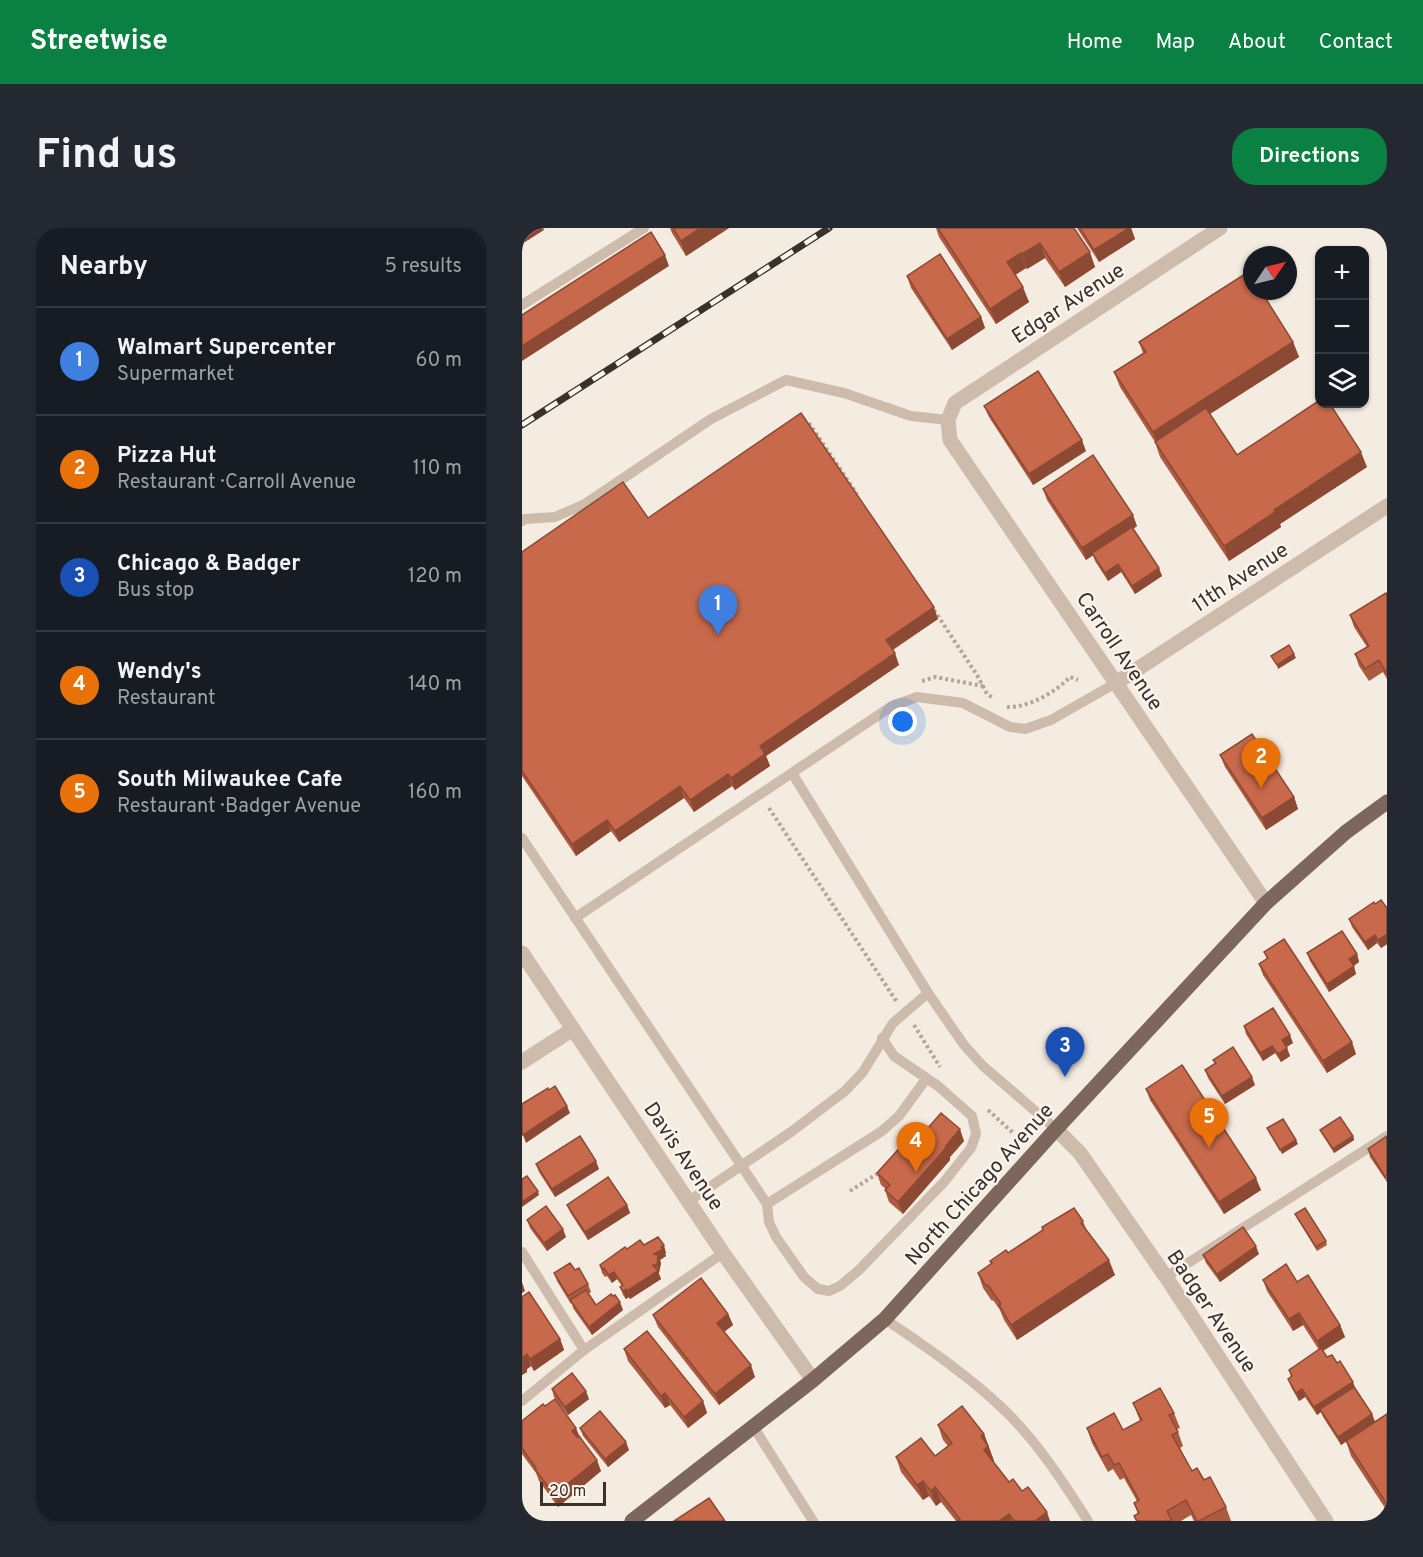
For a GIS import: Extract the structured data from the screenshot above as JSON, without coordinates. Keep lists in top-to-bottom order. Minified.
{"streets":{"main road":["North Chicago Avenue"],"street":["Edgar Avenue","11th Avenue","Carroll Avenue","Davis Avenue","Badger Avenue"]},"crossings":[["Edgar Avenue","Carroll Avenue"],["11th Avenue","Carroll Avenue"],["Carroll Avenue","North Chicago Avenue"],["Davis Avenue","North Chicago Avenue"],["North Chicago Avenue","Badger Avenue"]],"scale_bar":"20 m","north":"top right","page":{"header":"Streetwise","nav":["Home","Map","About","Contact"],"buttons":"Directions","title":"Find us","heading":["Nearby","5 results"],"map_buttons":["+","−"],"list":[{"mark":"1","name":"Walmart Supercenter","note":"Supermarket","value":"60 m"},{"mark":"2","name":"Pizza Hut","note":"Restaurant · Carroll Avenue","value":"110 m"},{"mark":"3","name":"Chicago & Badger","note":"Bus stop","value":"120 m"},{"mark":"4","name":"Wendy's","note":"Restaurant","value":"140 m"},{"mark":"5","name":"South Milwaukee Cafe","note":"Restaurant · Badger Avenue","value":"160 m"}],"pins":["1","2","3","5","4"],"scale":"20 m"}}
